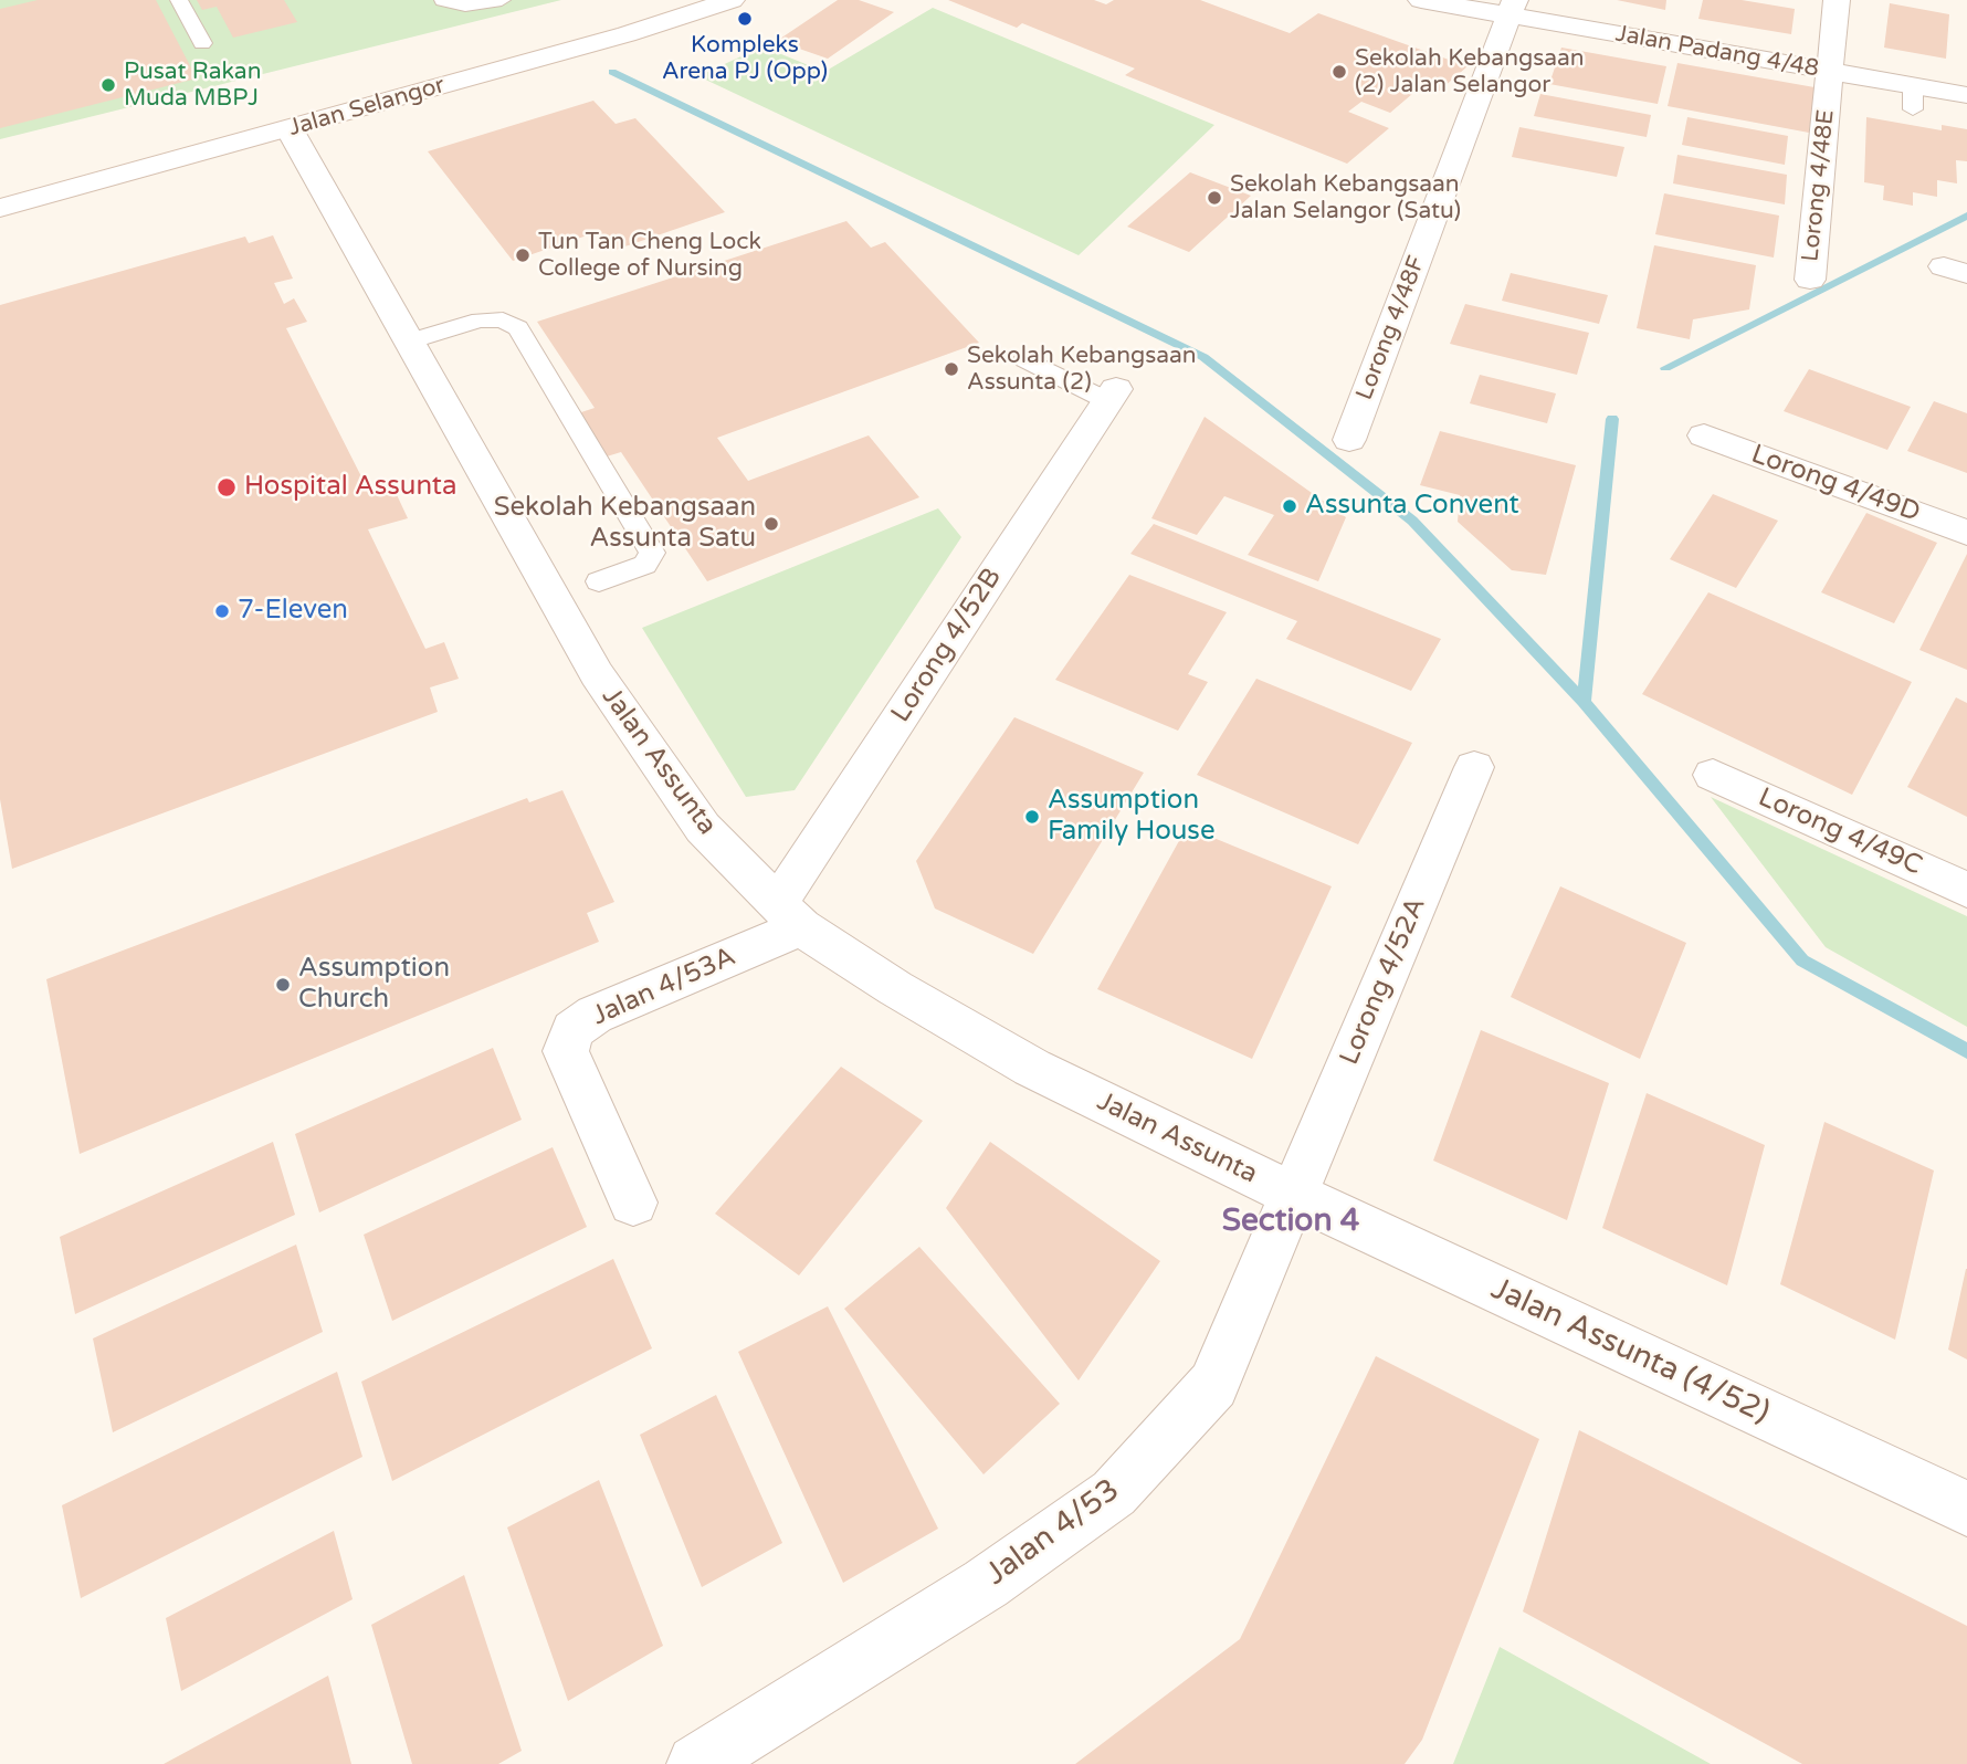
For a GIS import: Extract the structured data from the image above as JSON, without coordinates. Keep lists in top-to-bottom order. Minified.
{"streets":{"street":["Jalan Padang 4/48","Jalan Selangor","Lorong 4/48E","Lorong 4/48F","Lorong 4/49D","Lorong 4/52B","Jalan Assunta","Lorong 4/49C","Lorong 4/52A","Jalan 4/53A","Jalan Assunta (4/52)","Jalan 4/53"]},"crossings":[["Jalan Padang 4/48","Lorong 4/48E"],["Jalan Padang 4/48","Lorong 4/48F"],["Jalan Selangor","Jalan Assunta"],["Lorong 4/52B","Jalan Assunta"],["Lorong 4/52B","Jalan 4/53A"],["Jalan Assunta","Lorong 4/52A"],["Jalan Assunta","Jalan 4/53A"],["Jalan Assunta","Jalan Assunta (4/52)"],["Jalan Assunta","Jalan 4/53"],["Lorong 4/52A","Jalan Assunta (4/52)"],["Lorong 4/52A","Jalan 4/53"],["Jalan Assunta (4/52)","Jalan 4/53"]],"districts":["Section 4"],"places":["Kompleks Arena PJ (Opp)","Sekolah Kebangsaan (2) Jalan Selangor","Pusat Rakan Muda MBPJ","Sekolah Kebangsaan Jalan Selangor (Satu)","Tun Tan Cheng Lock College of Nursing","Sekolah Kebangsaan Assunta (2)","Hospital Assunta","Assunta Convent","Sekolah Kebangsaan Assunta Satu","7-Eleven","Assumption Family House","Assumption Church"]}
